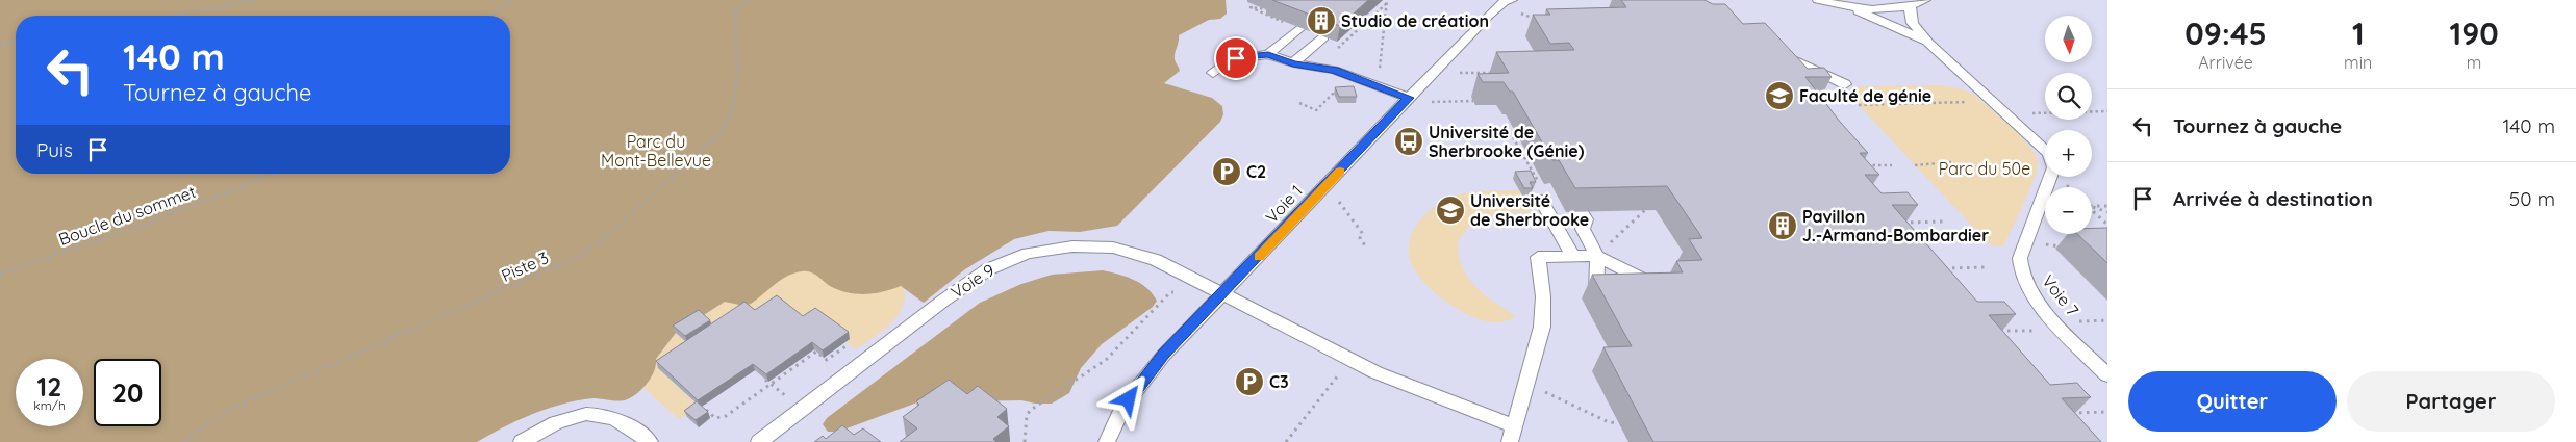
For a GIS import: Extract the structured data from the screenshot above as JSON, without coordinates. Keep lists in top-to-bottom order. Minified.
{"streets":{"lane":["Voie 1","Voie 9","Voie 7"],"path":["Boucle du sommet","Piste 3"]},"crossings":[["Voie 1","Voie 9"]],"parks":["Parc du Mont-Bellevue","Parc du 50e"],"places":{"building":["Studio de création","Pavillon J.-Armand-Bombardier"],"school or university":["Faculté de génie","Université de Sherbrooke"],"bus stop":["Université de Sherbrooke (Génie)"],"parking":["C2","C3"]},"north":"bottom","page":{"eta":["09:45","Arrivée","1","min","190","m"],"map_buttons":["+","−"],"turn":["140 m","Tournez à gauche"],"list":[{"name":"Tournez à gauche","value":"140 m"},{"name":"Arrivée à destination","value":"50 m"}],"then":"Puis","speed":"12 km/h","limit":"20","buttons":["Quitter","Partager"]}}
